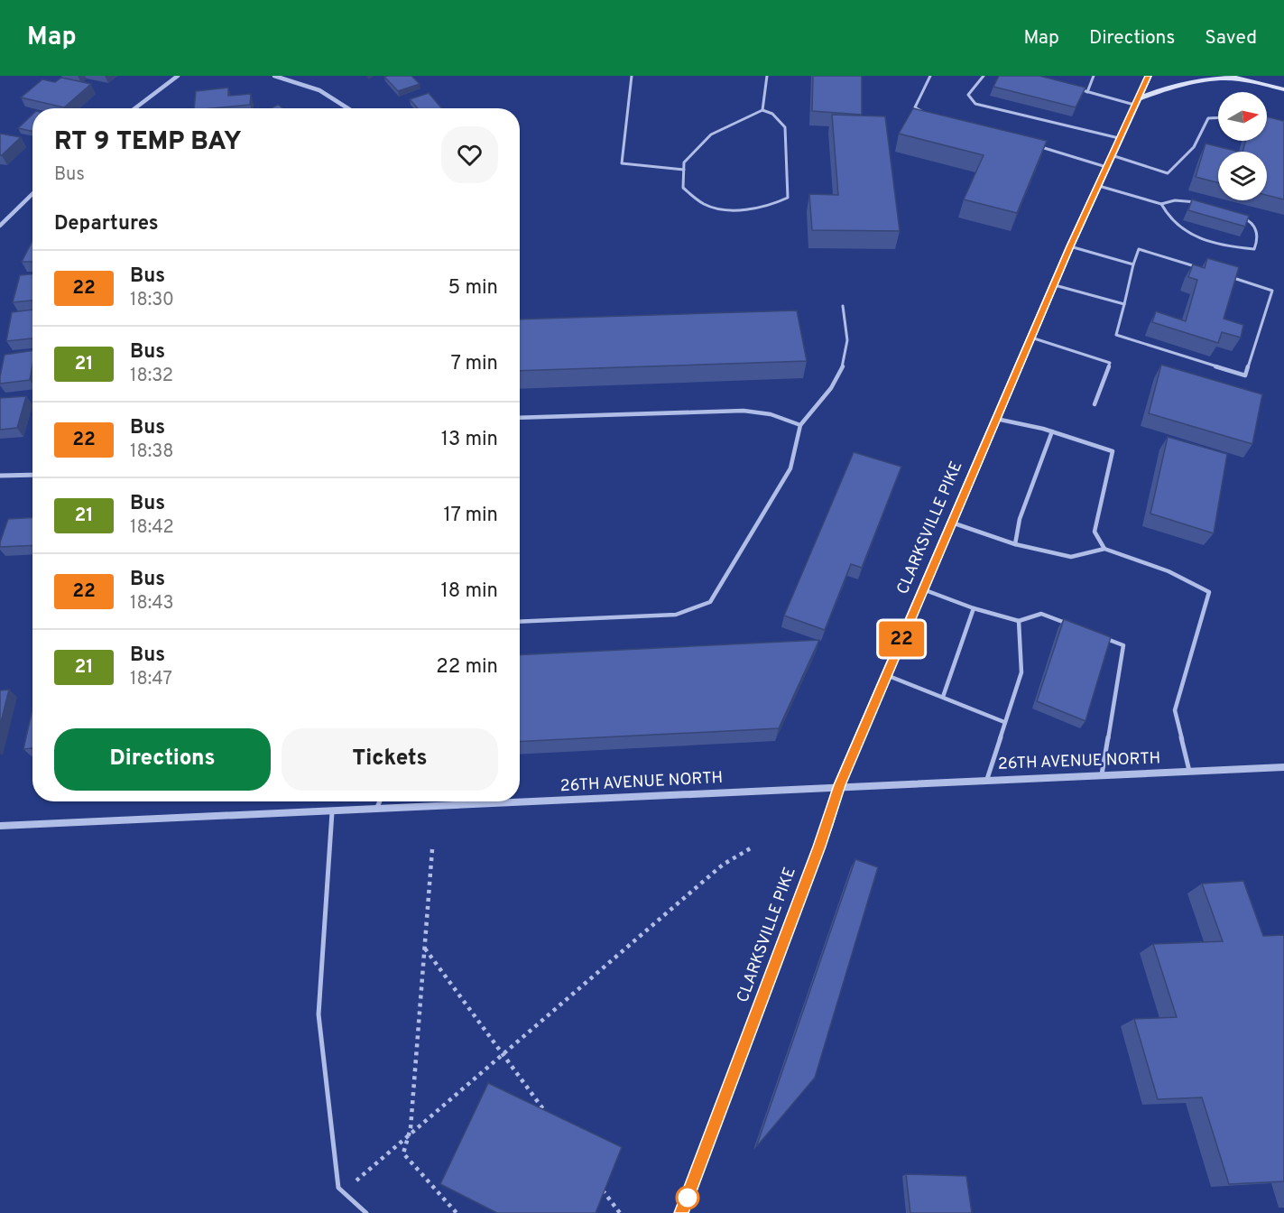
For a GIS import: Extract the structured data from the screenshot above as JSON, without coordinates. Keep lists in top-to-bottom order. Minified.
{"streets":{"main road":["CLARKSVILLE PIKE"],"street":["26TH AVENUE NORTH"]},"crossings":[["CLARKSVILLE PIKE","26TH AVENUE NORTH"]],"lines":["bus line 22"],"north":"right","page":{"header":"Map","nav":["Map","Directions","Saved"],"on_map":"22","heading":[["RT 9 TEMP BAY","Bus"],"Departures"],"list":[{"mark":"22","name":"Bus","note":"18:30","value":"5 min"},{"mark":"21","name":"Bus","note":"18:32","value":"7 min"},{"mark":"22","name":"Bus","note":"18:38","value":"13 min"},{"mark":"21","name":"Bus","note":"18:42","value":"17 min"},{"mark":"22","name":"Bus","note":"18:43","value":"18 min"},{"mark":"21","name":"Bus","note":"18:47","value":"22 min"}],"buttons":["Directions","Tickets"]}}
